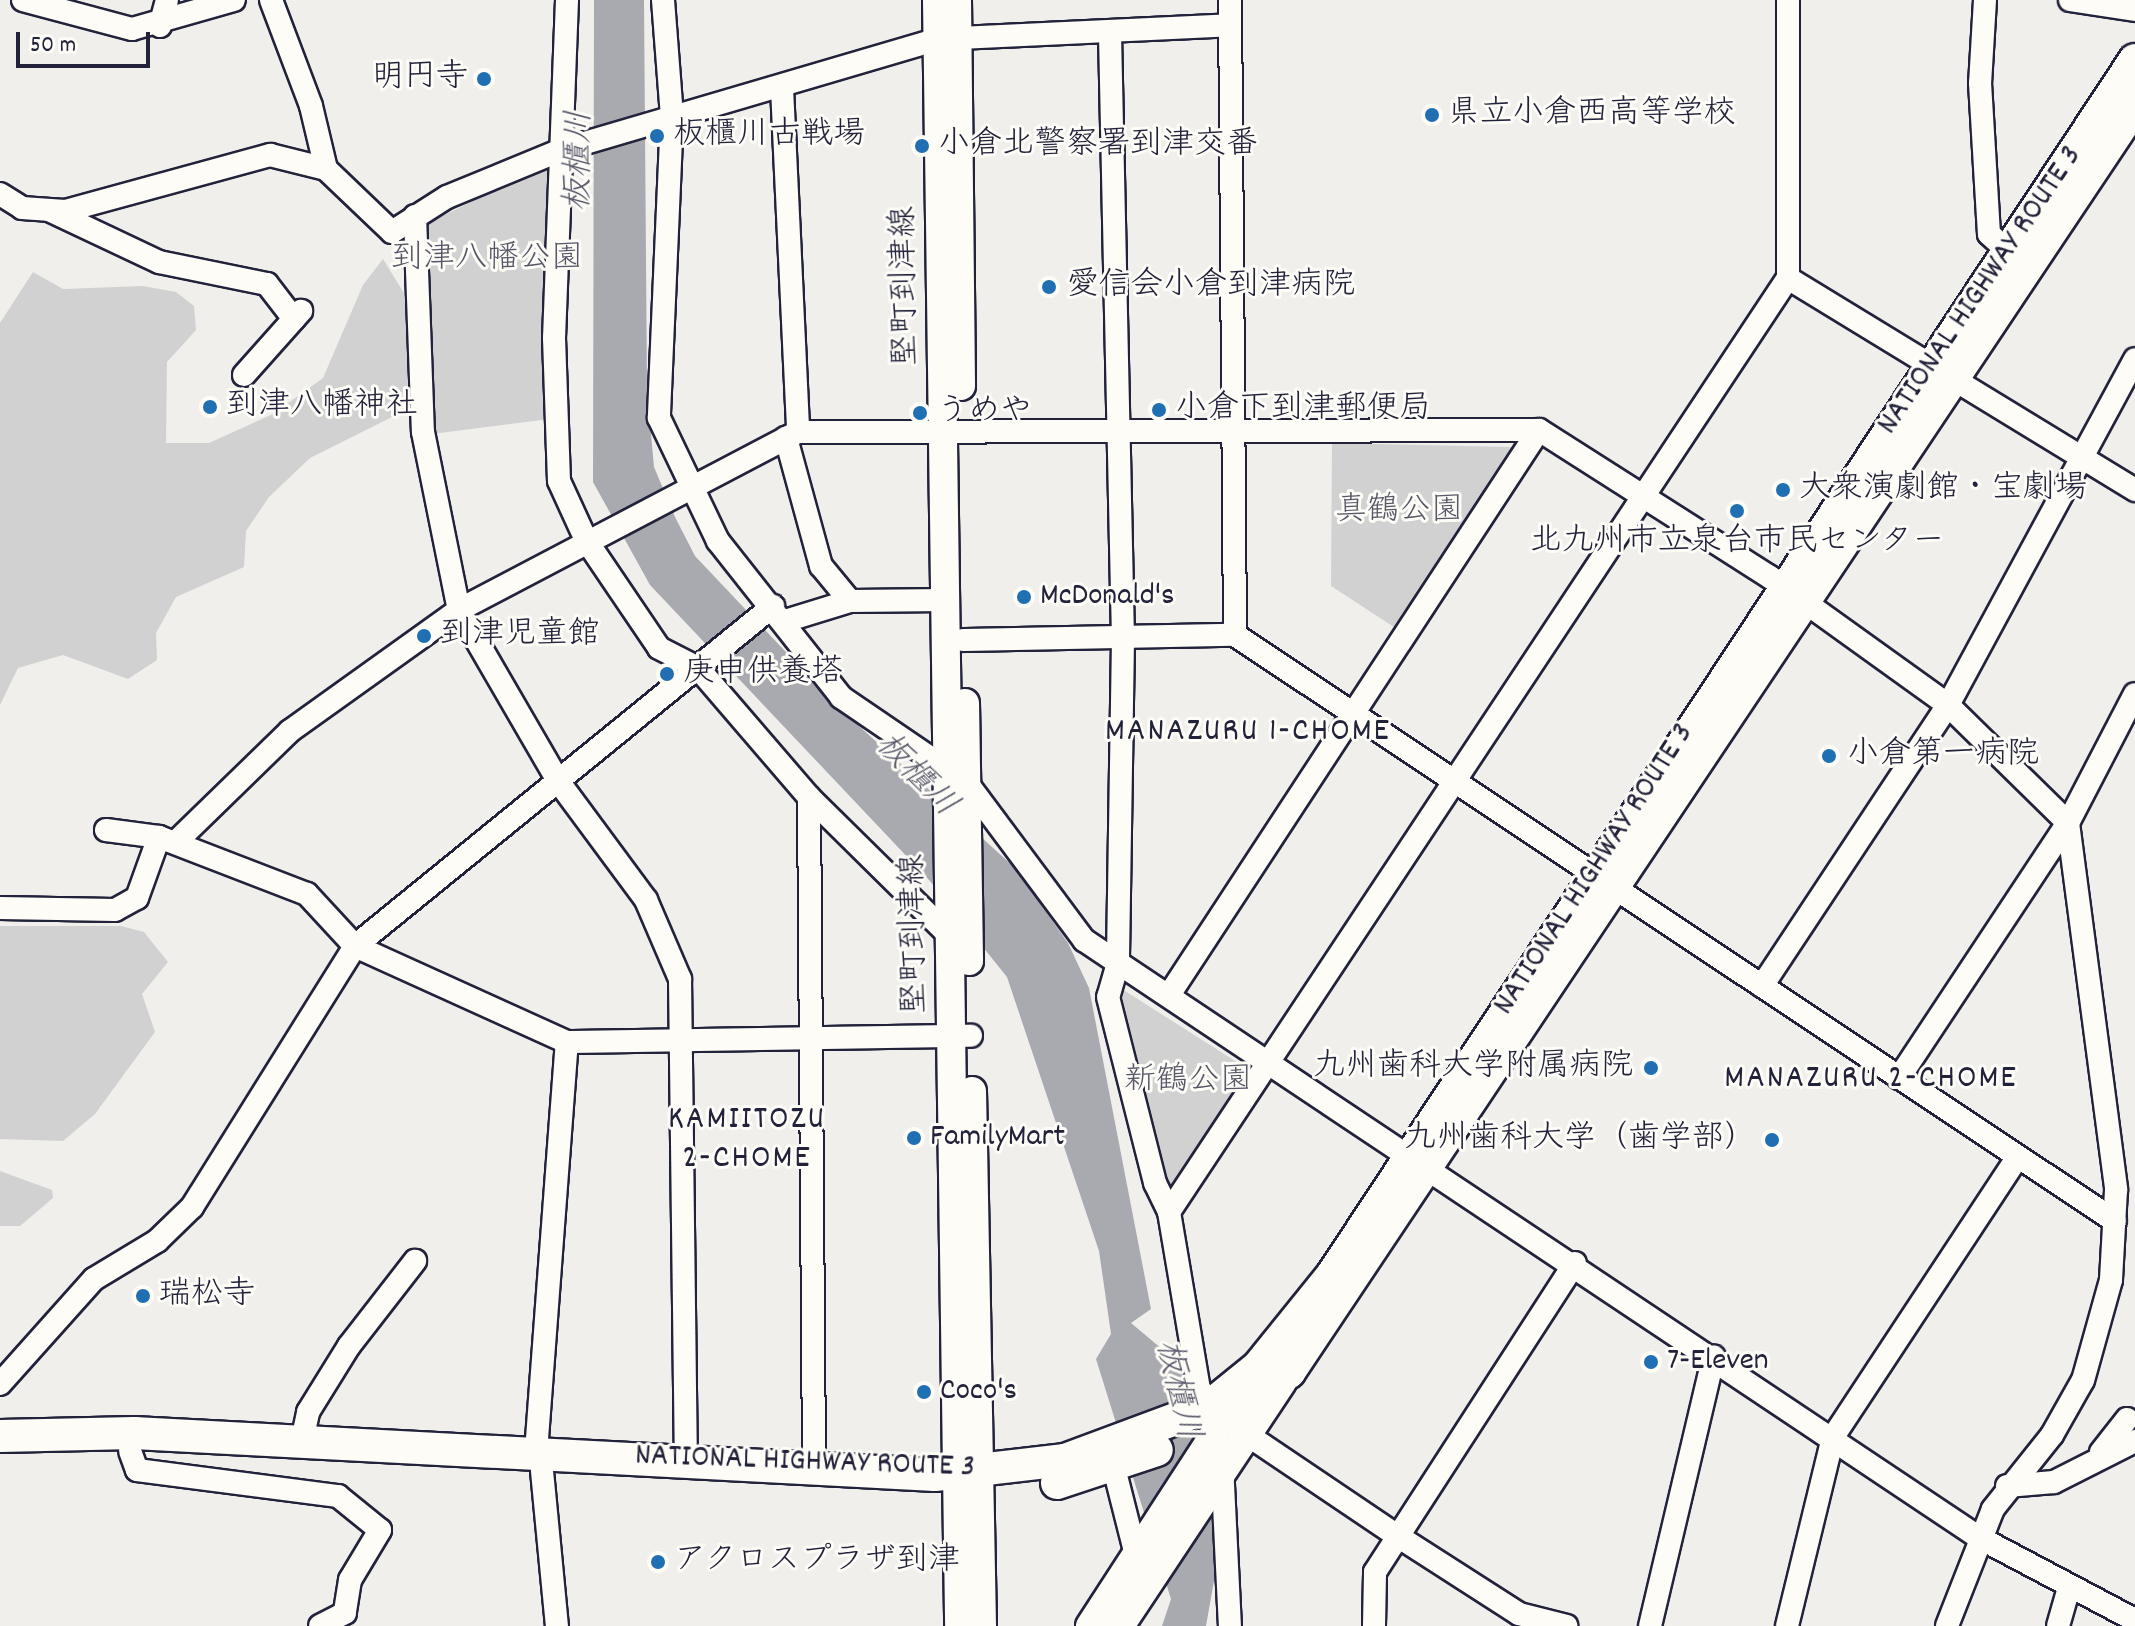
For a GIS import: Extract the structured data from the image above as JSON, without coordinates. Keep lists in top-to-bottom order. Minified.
{"streets":{"highway":["NATIONAL HIGHWAY ROUTE 3"],"main road":["堅町到津線"]},"crossings":[["堅町到津線","NATIONAL HIGHWAY ROUTE 3"]],"districts":["MANAZURU 1-CHOME","MANAZURU 2-CHOME","KAMIITOZU 2-CHOME"],"water":["板櫃川"],"parks":["到津八幡公園","真鶴公園","新鶴公園"],"places":["明円寺","県立小倉西高等学校","板櫃川古戦場","小倉北警察署到津交番","愛信会小倉到津病院","到津八幡神社","小倉下到津郵便局","うめや","大衆演劇館・宝劇場","北九州市立泉台市民センター","McDonald's","到津児童館","庚申供養塔","小倉第一病院","九州歯科大学附属病院","FamilyMart","九州歯科大学（歯学部）","瑞松寺","7-Eleven","Coco's","アクロスプラザ到津"],"scale_bar":"50 m"}
